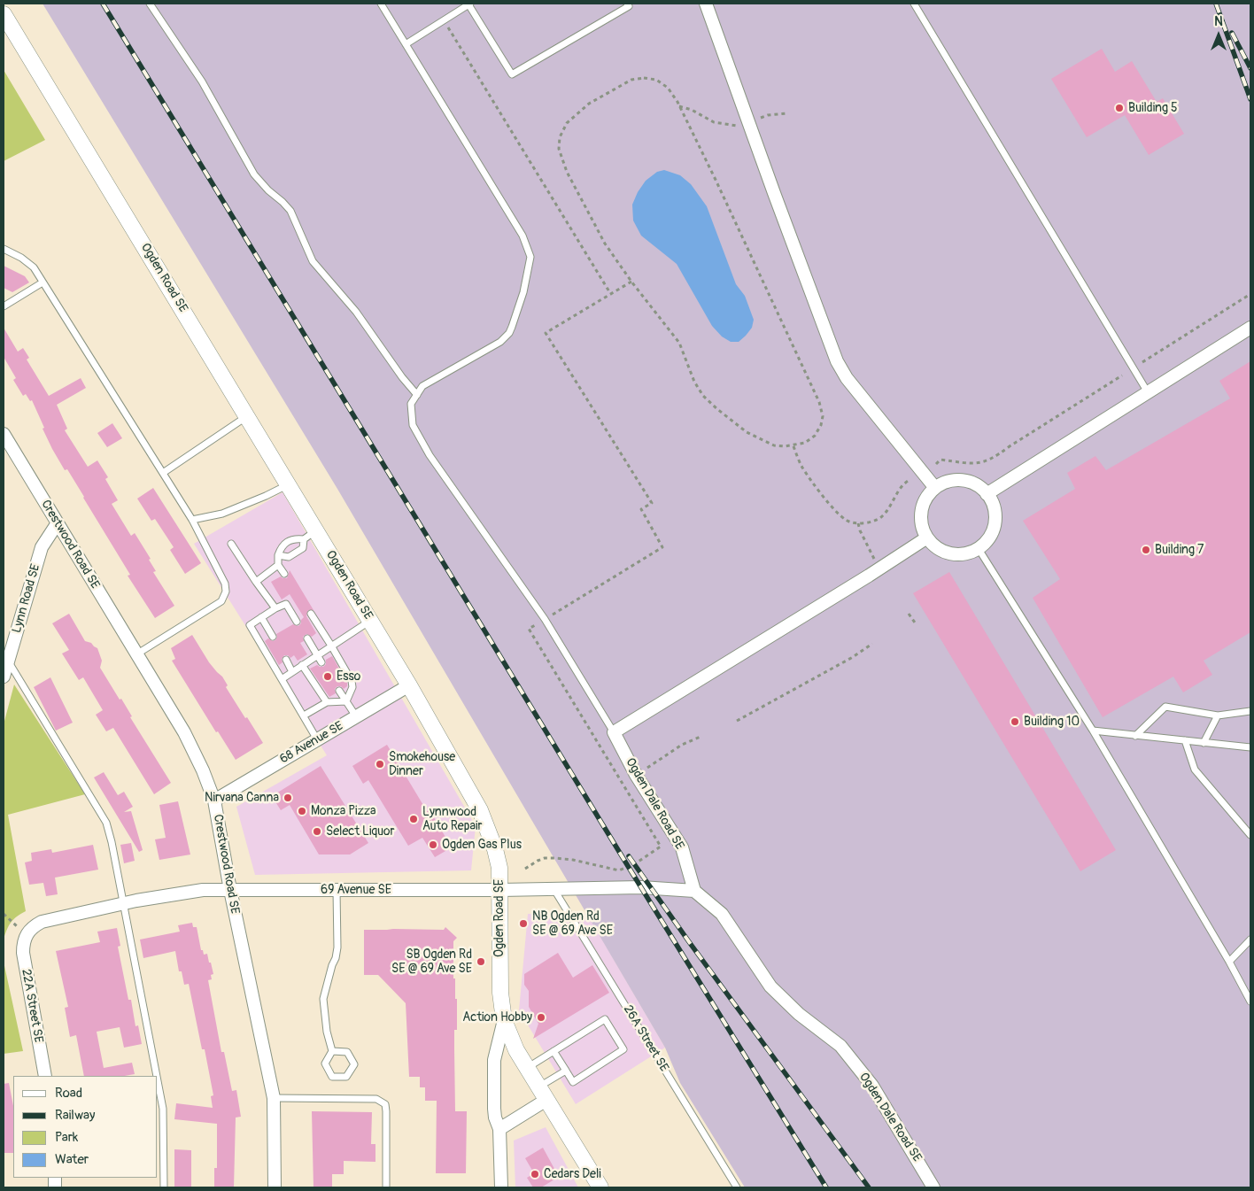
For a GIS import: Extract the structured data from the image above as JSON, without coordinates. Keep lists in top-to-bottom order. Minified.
{"streets":{"street":["Ogden Road SE","Crestwood Road SE","Lynn Road SE","68 Avenue SE","Ogden Dale Road SE","69 Avenue SE","22A Street SE"],"lane":["26A Street SE"]},"crossings":[["Ogden Road SE","68 Avenue SE"],["Ogden Road SE","69 Avenue SE"],["Crestwood Road SE","Lynn Road SE"],["Crestwood Road SE","68 Avenue SE"],["Crestwood Road SE","69 Avenue SE"],["Ogden Dale Road SE","69 Avenue SE"],["69 Avenue SE","22A Street SE"],["69 Avenue SE","26A Street SE"]],"places":["Building 5","Building 7","Esso","Building 10","Smokehouse Dinner","Nirvana Canna","Monza Pizza","Lynnwood Auto Repair","Select Liquor","Ogden Gas Plus","NB Ogden Rd SE @ 69 Ave SE","SB Ogden Rd SE @ 69 Ave SE","Action Hobby","Cedars Deli"],"legend":["Road","Railway","Park","Water"],"north":"top"}
